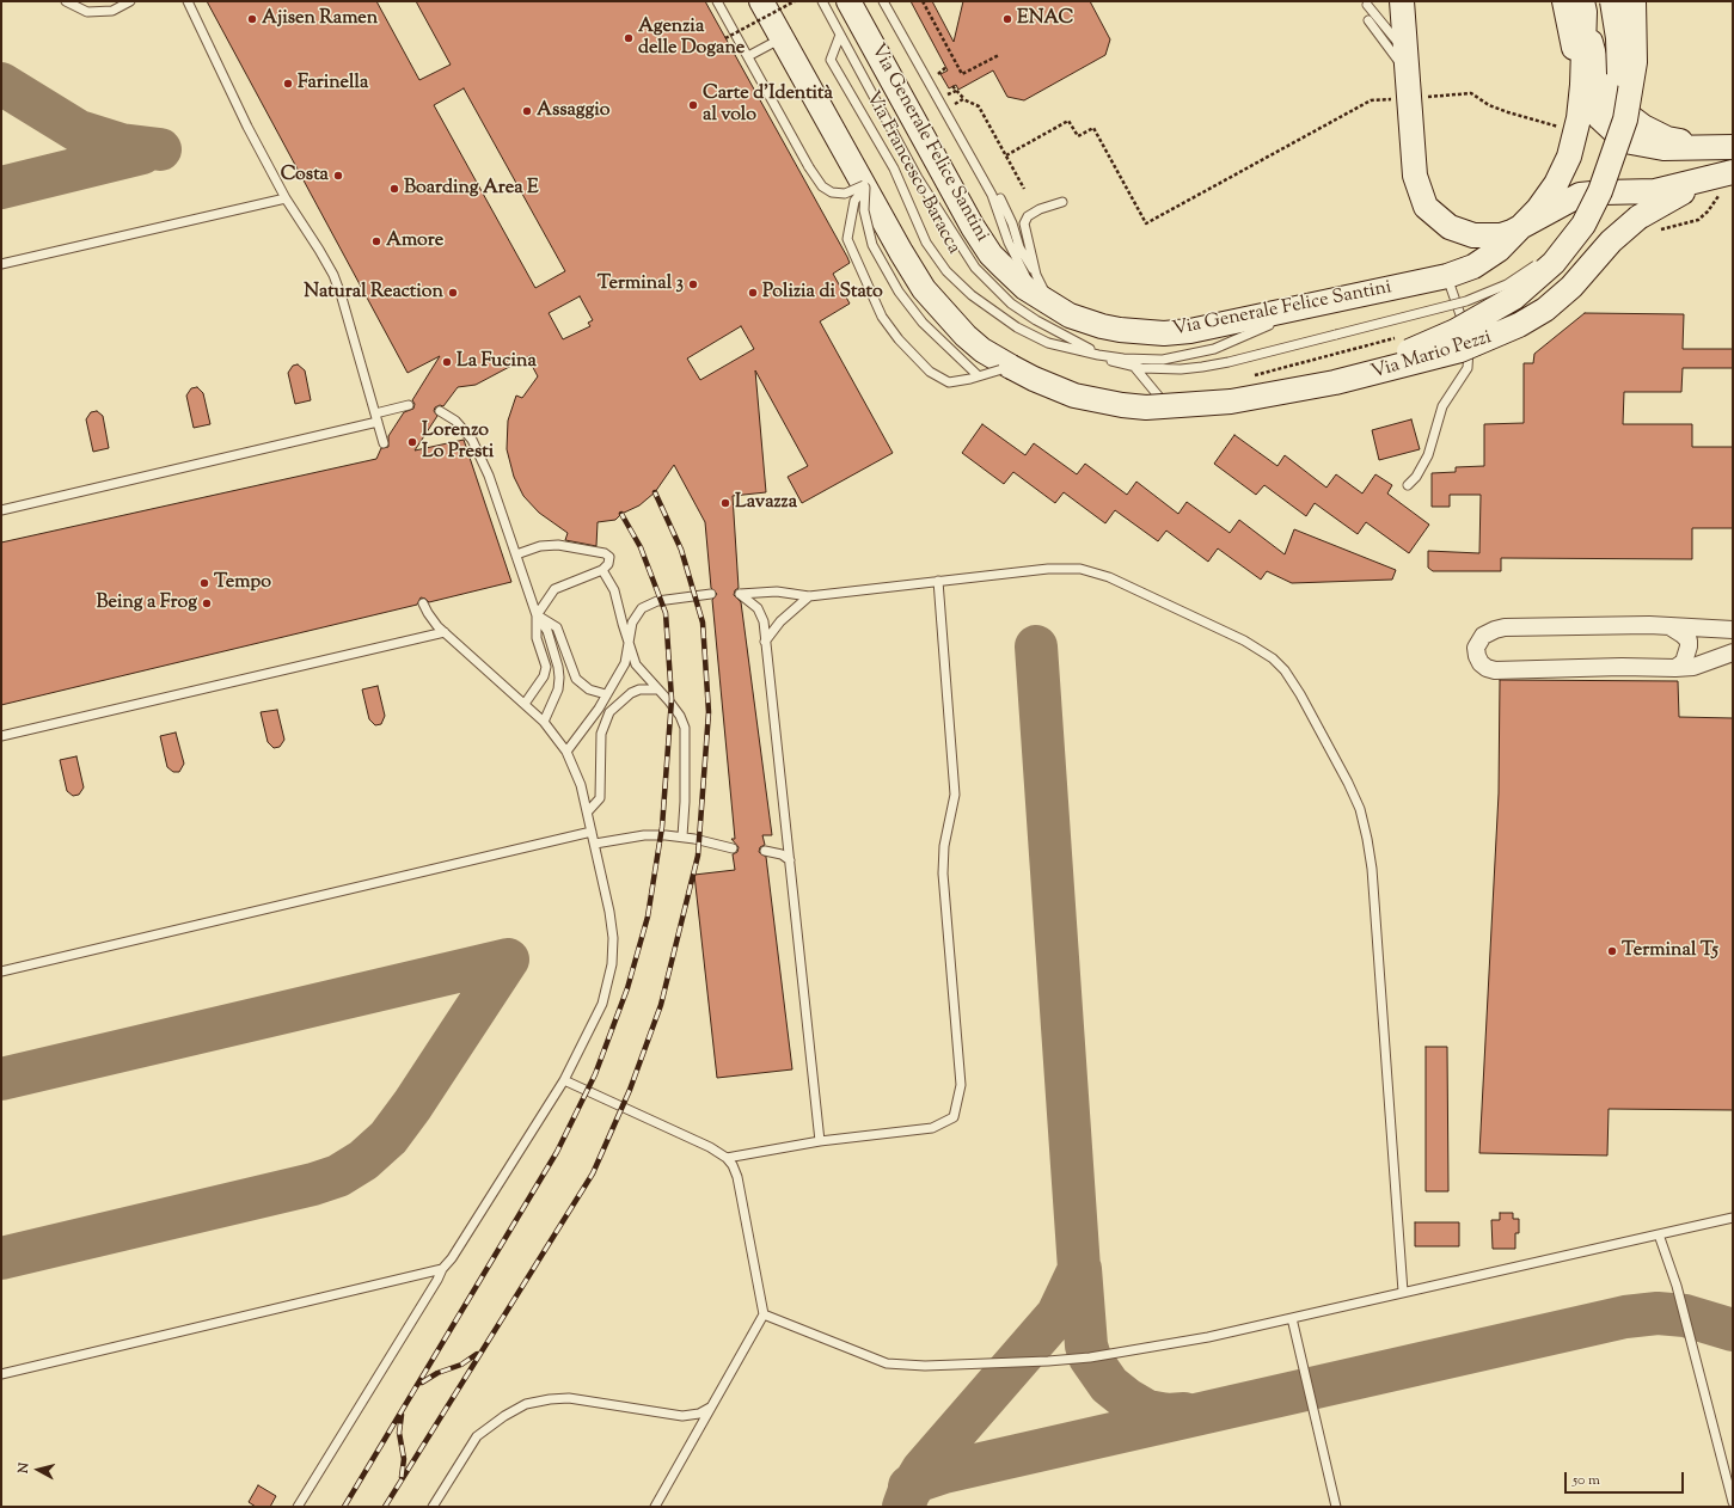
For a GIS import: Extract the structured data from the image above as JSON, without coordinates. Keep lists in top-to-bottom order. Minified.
{"streets":{"main road":["Via Generale Felice Santini","Via Mario Pezzi"],"lane":["Via Francesco Baracca"]},"places":["Ajisen Ramen","ENAC","Agenzia delle Dogane","Farinella","Carte d'Identità al volo","Assaggio","Costa","Boarding Area E","Amore","Terminal 3","Natural Reaction","Polizia di Stato","La Fucina","Lorenzo Lo Presti","Lavazza","Tempo","Being a Frog","Terminal T5"],"scale_bar":"50 m","north":"left"}
